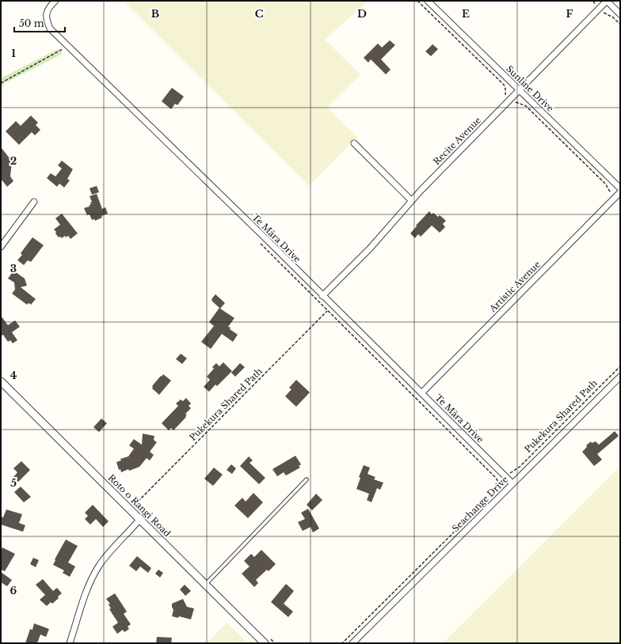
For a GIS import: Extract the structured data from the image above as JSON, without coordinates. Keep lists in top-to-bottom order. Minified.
{"streets":{"street":["Sunline Drive","Recite Avenue","Te Māra Drive","Artistic Avenue","Seachange Drive","Roto o Rangi Road"],"path":["Pukekura Shared Path"]},"crossings":[["Sunline Drive","Recite Avenue"],["Recite Avenue","Te Māra Drive"],["Te Māra Drive","Artistic Avenue"],["Te Māra Drive","Seachange Drive"]],"scale_bar":"50 m","grid":{"columns":["B","C","D","E","F"],"rows":["1","2","3","4","5","6"]}}
